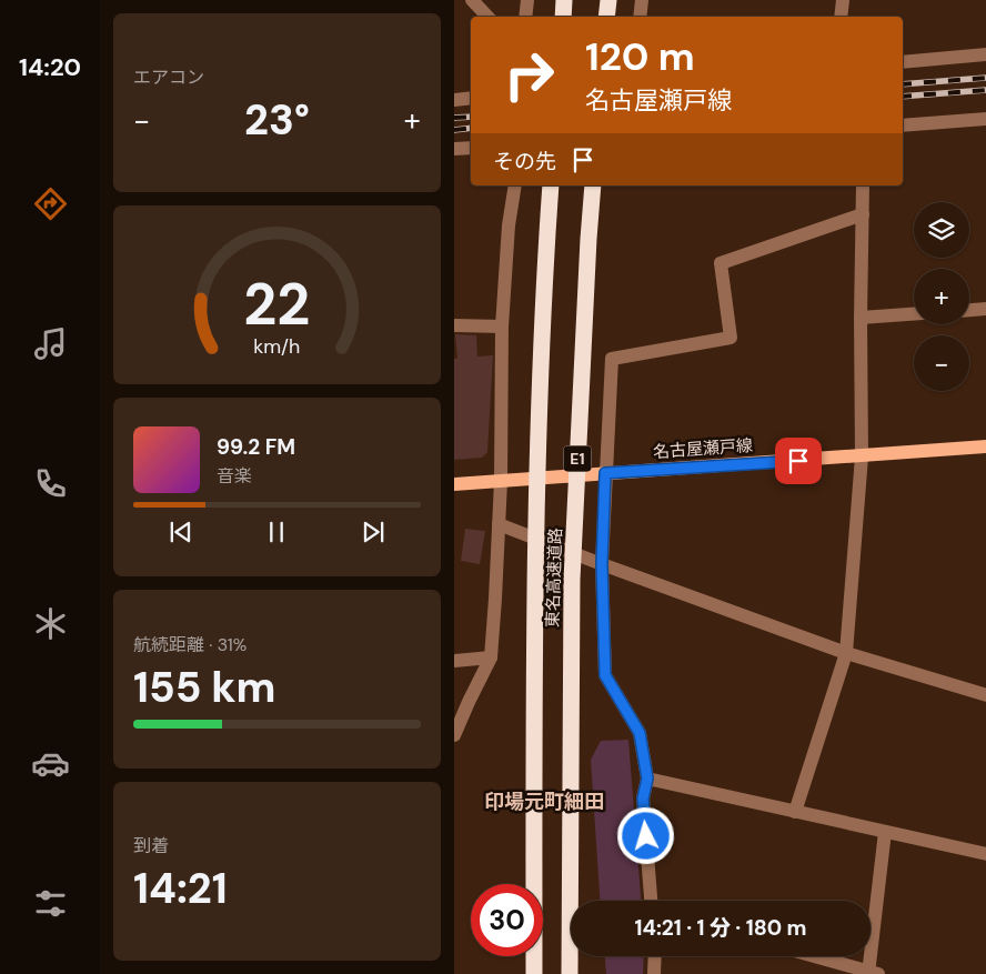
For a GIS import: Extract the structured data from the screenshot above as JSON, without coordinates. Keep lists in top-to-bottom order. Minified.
{"streets":{"highway":["E1","東名高速道路"],"main road":["名古屋瀬戸線"]},"districts":["印場元町細田"],"page":{"tabs":"14:20","tile":["エアコン",["航続距離 · 31%","155 km"],["到着","14:21"]],"turn":["120 m","名古屋瀬戸線"],"heat":["−","23°","+"],"then":"その先","map_buttons":["+","−"],"song":["99.2 FM","音楽"],"limit":"30","trip":"14:21 · 1 分 · 180 m","gauge":["22","km/h"]}}
